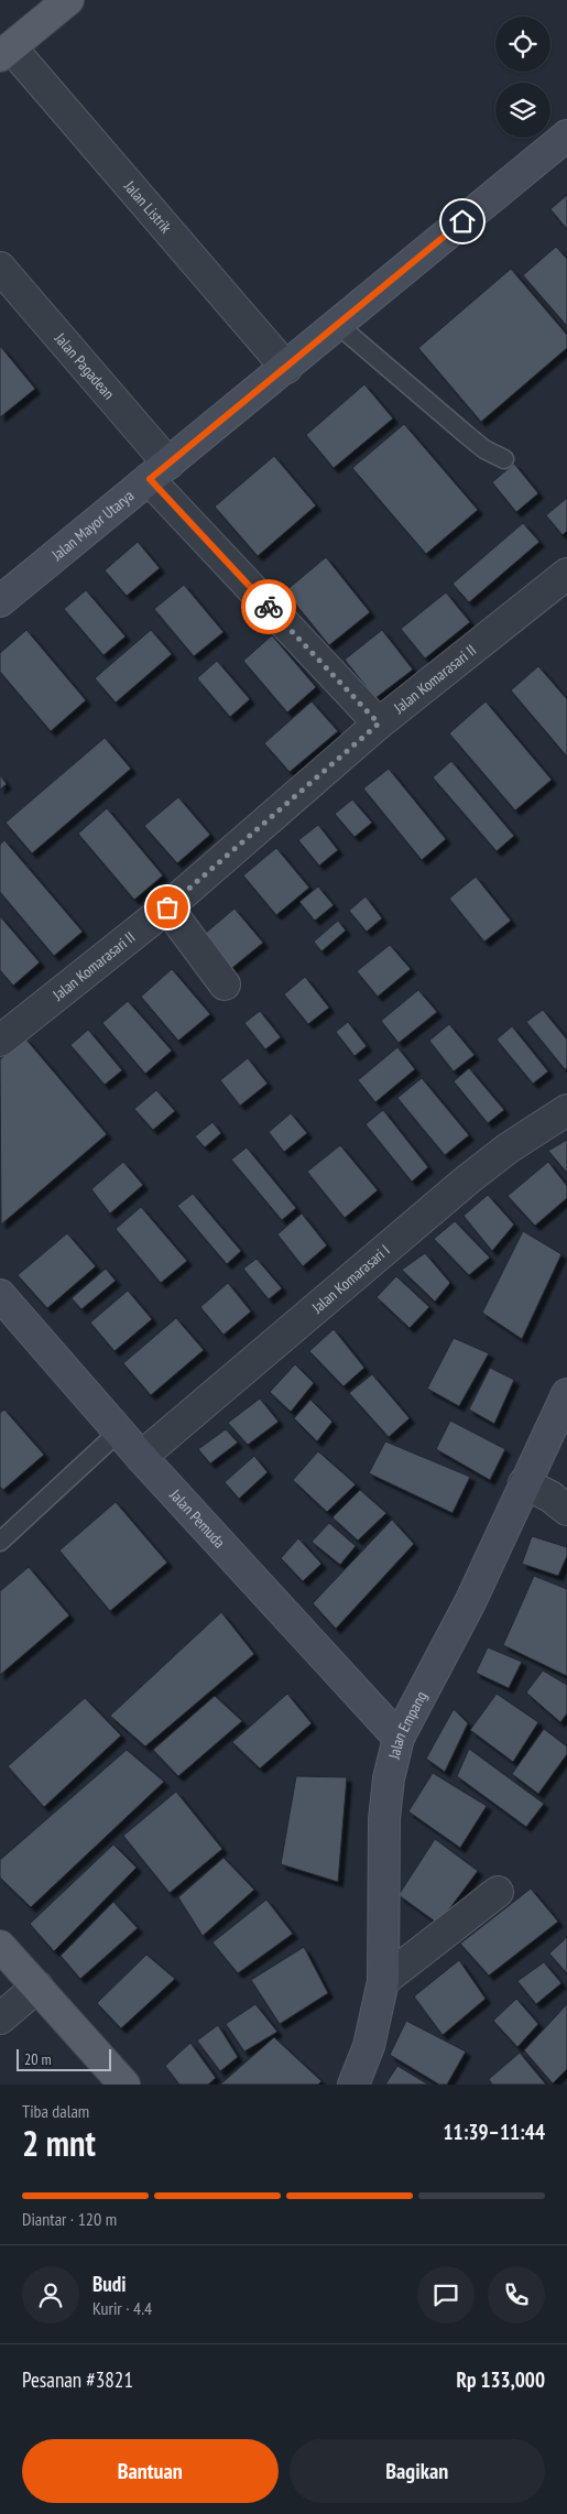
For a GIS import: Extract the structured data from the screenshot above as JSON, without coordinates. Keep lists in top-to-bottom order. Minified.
{"streets":{"main road":["Jalan Mayor Utarya","Jalan Pemuda","Jalan Empang"],"street":["Jalan Listrik","Jalan Pagadean","Jalan Komarasari II","Jalan Komarasari I"]},"crossings":[["Jalan Listrik","Jalan Mayor Utarya"],["Jalan Pagadean","Jalan Mayor Utarya"],["Jalan Pagadean","Jalan Komarasari II"],["Jalan Komarasari I","Jalan Pemuda"],["Jalan Pemuda","Jalan Empang"]],"scale_bar":"20 m","page":{"scale":"20 m","heading":["2 mnt","Tiba dalam","11:39–11:44"],"panel":["Budi","Kurir · 4.4","Pesanan #3821","Rp 133,000"],"bar":"Diantar · 120 m","buttons":["Bantuan","Bagikan"]}}
